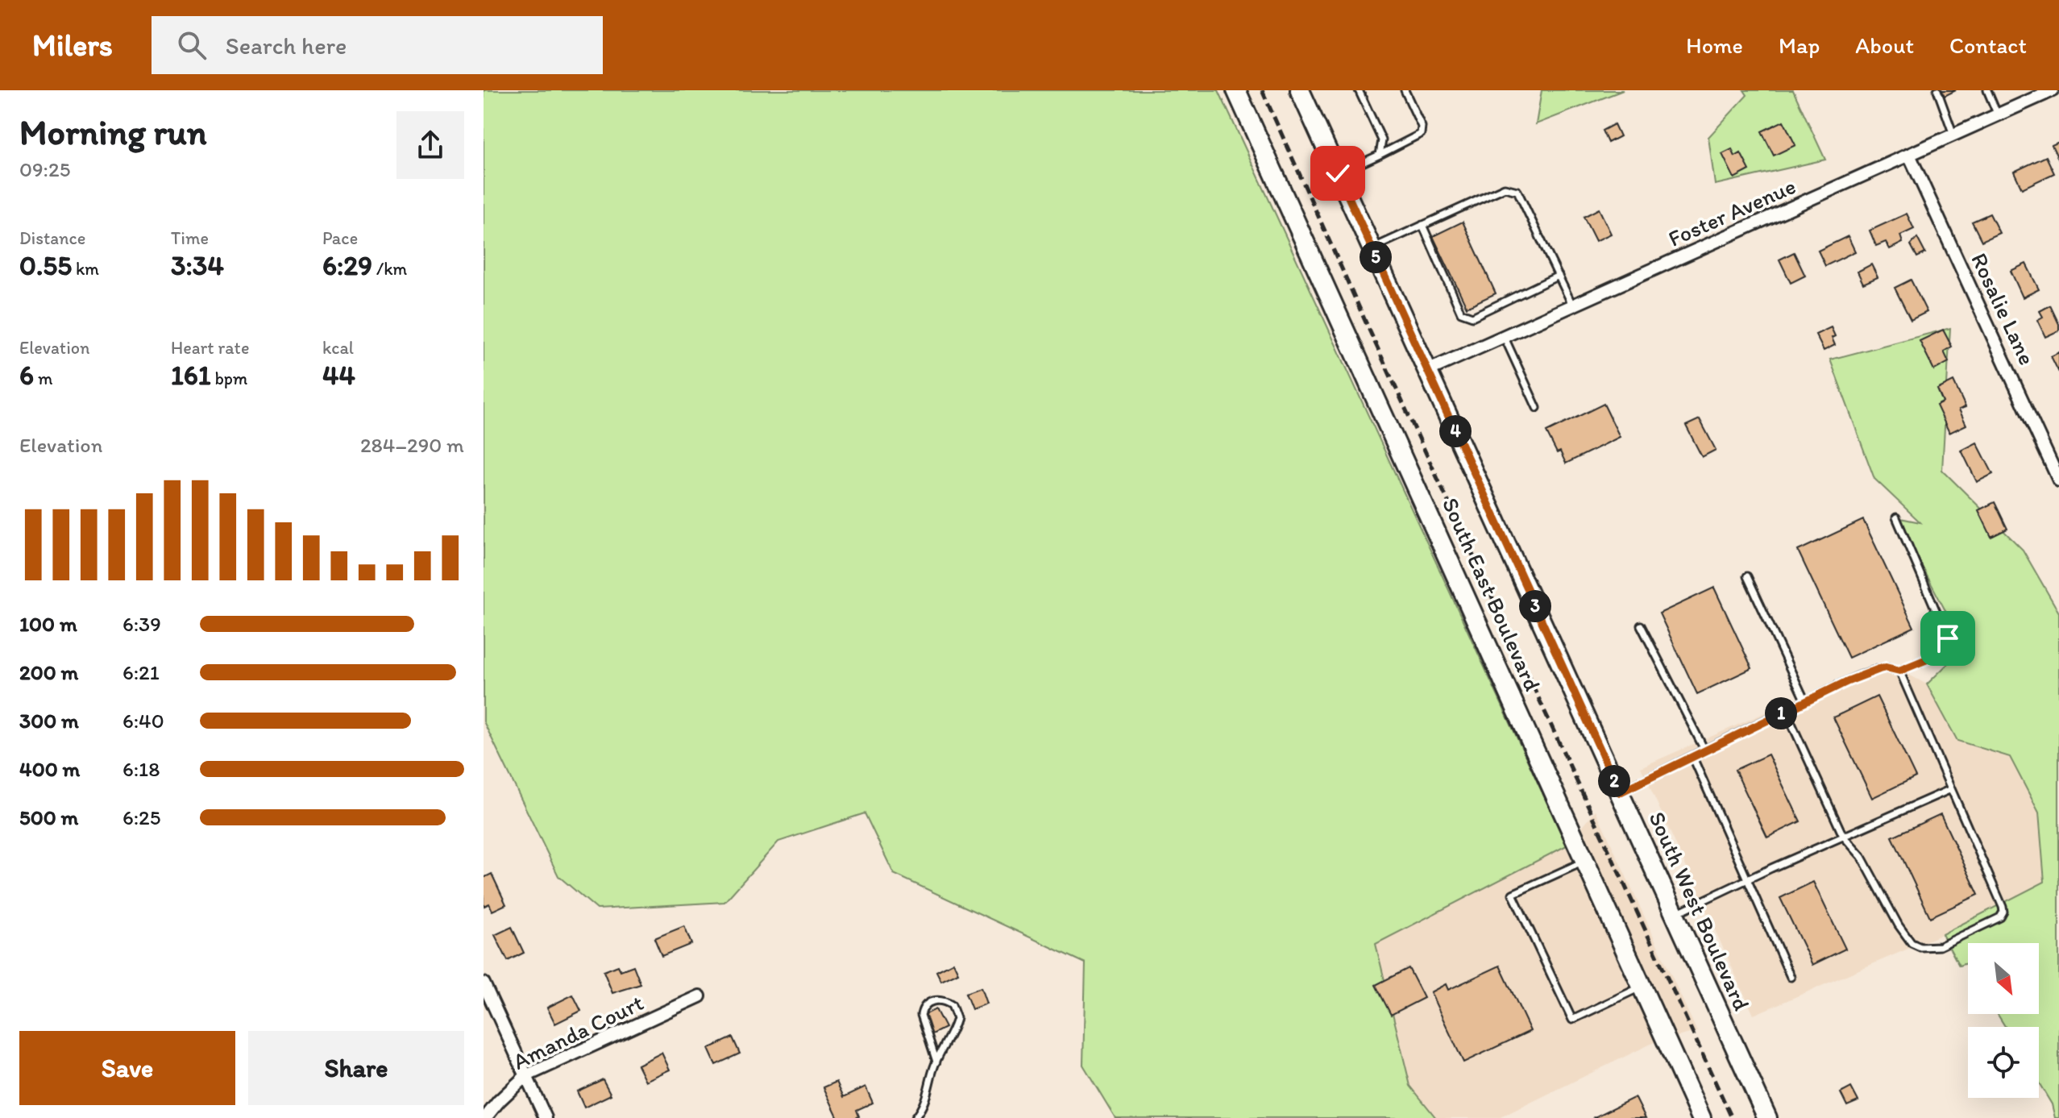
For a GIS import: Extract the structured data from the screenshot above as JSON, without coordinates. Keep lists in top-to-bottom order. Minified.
{"streets":{"main road":["South East Boulevard","South West Boulevard"],"street":["Foster Avenue","Rosalie Lane","Amanda Court"]},"crossings":[["Foster Avenue","Rosalie Lane"],["Foster Avenue","South West Boulevard"]],"north":"bottom right","page":{"header":"Milers","search":"Search here","nav":["Home","Map","About","Contact"],"heading":["Morning run","09:25"],"stats":[["Distance","0.55 km"],["Time","3:34"],["Pace","6:29 /km"],["Elevation","6 m"],["Heart rate","161 bpm"],["kcal","44"]],"pins":["5","4","3","1","2"],"chart":["Elevation","284–290 m"],"list":[{"name":"100 m","note":"6:39"},{"name":"200 m","note":"6:21"},{"name":"300 m","note":"6:40"},{"name":"400 m","note":"6:18"},{"name":"500 m","note":"6:25"}],"buttons":["Save","Share"]}}
